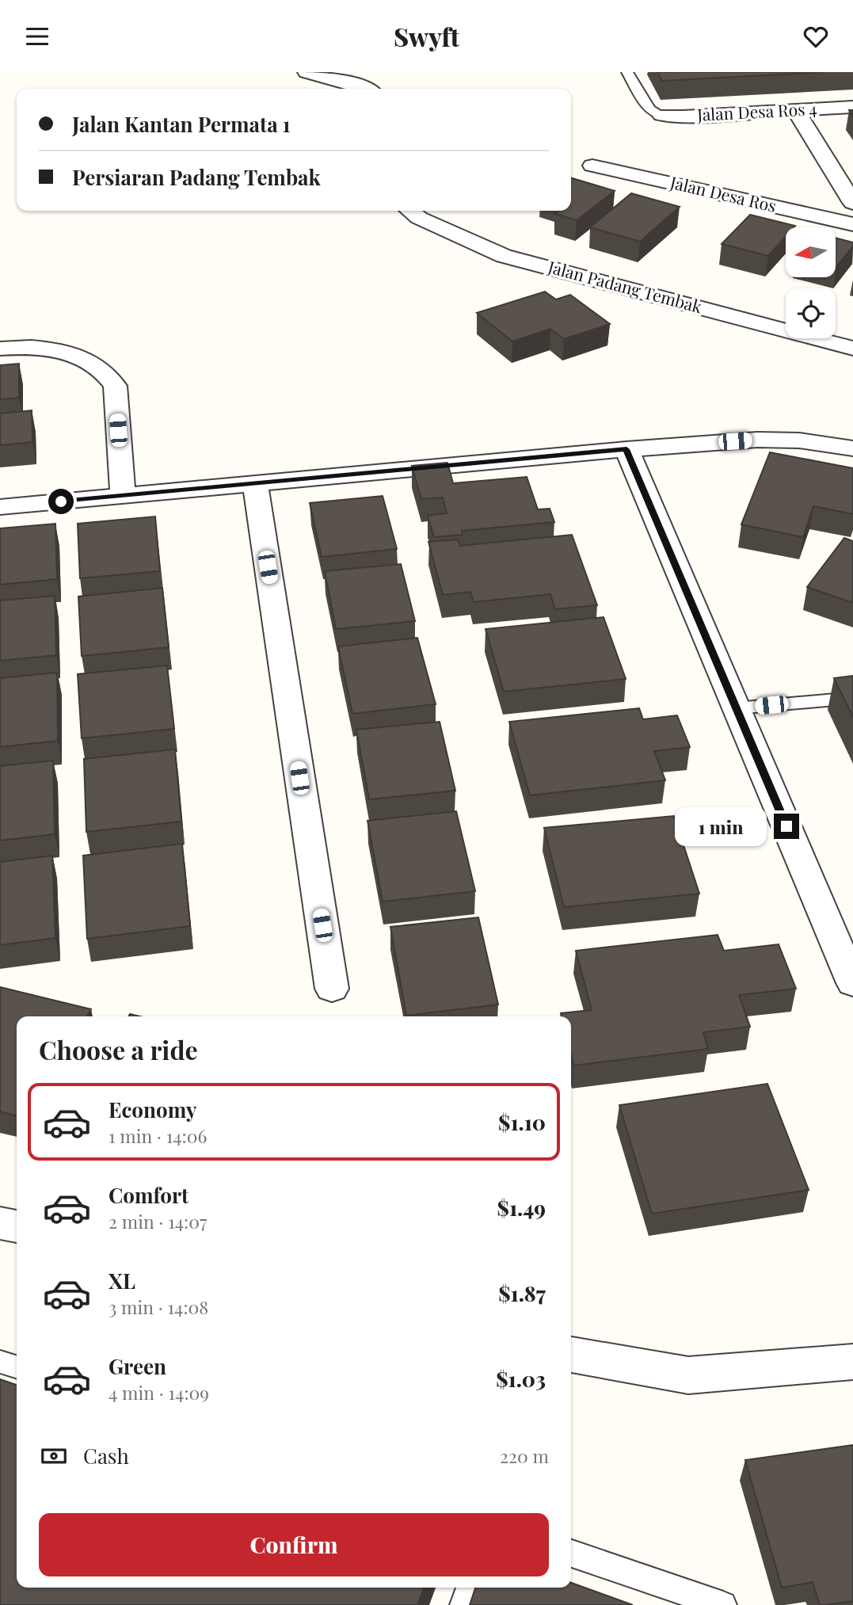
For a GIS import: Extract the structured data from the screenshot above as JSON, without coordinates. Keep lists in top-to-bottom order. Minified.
{"streets":{"street":["Jalan Desa Ros 4","Jalan Desa Ros","Jalan Padang Tembak"]},"north":"left","page":{"header":"Swyft","banner":["Jalan Kantan Permata 1","Persiaran Padang Tembak"],"bubble":"1 min","heading":"Choose a ride","list":[{"name":"Economy","note":"1 min · 14:06","value":"$1.10"},{"name":"Comfort","note":"2 min · 14:07","value":"$1.49"},{"name":"XL","note":"3 min · 14:08","value":"$1.87"},{"name":"Green","note":"4 min · 14:09","value":"$1.03"}],"pay":["Cash","220 m"],"buttons":"Confirm"}}
